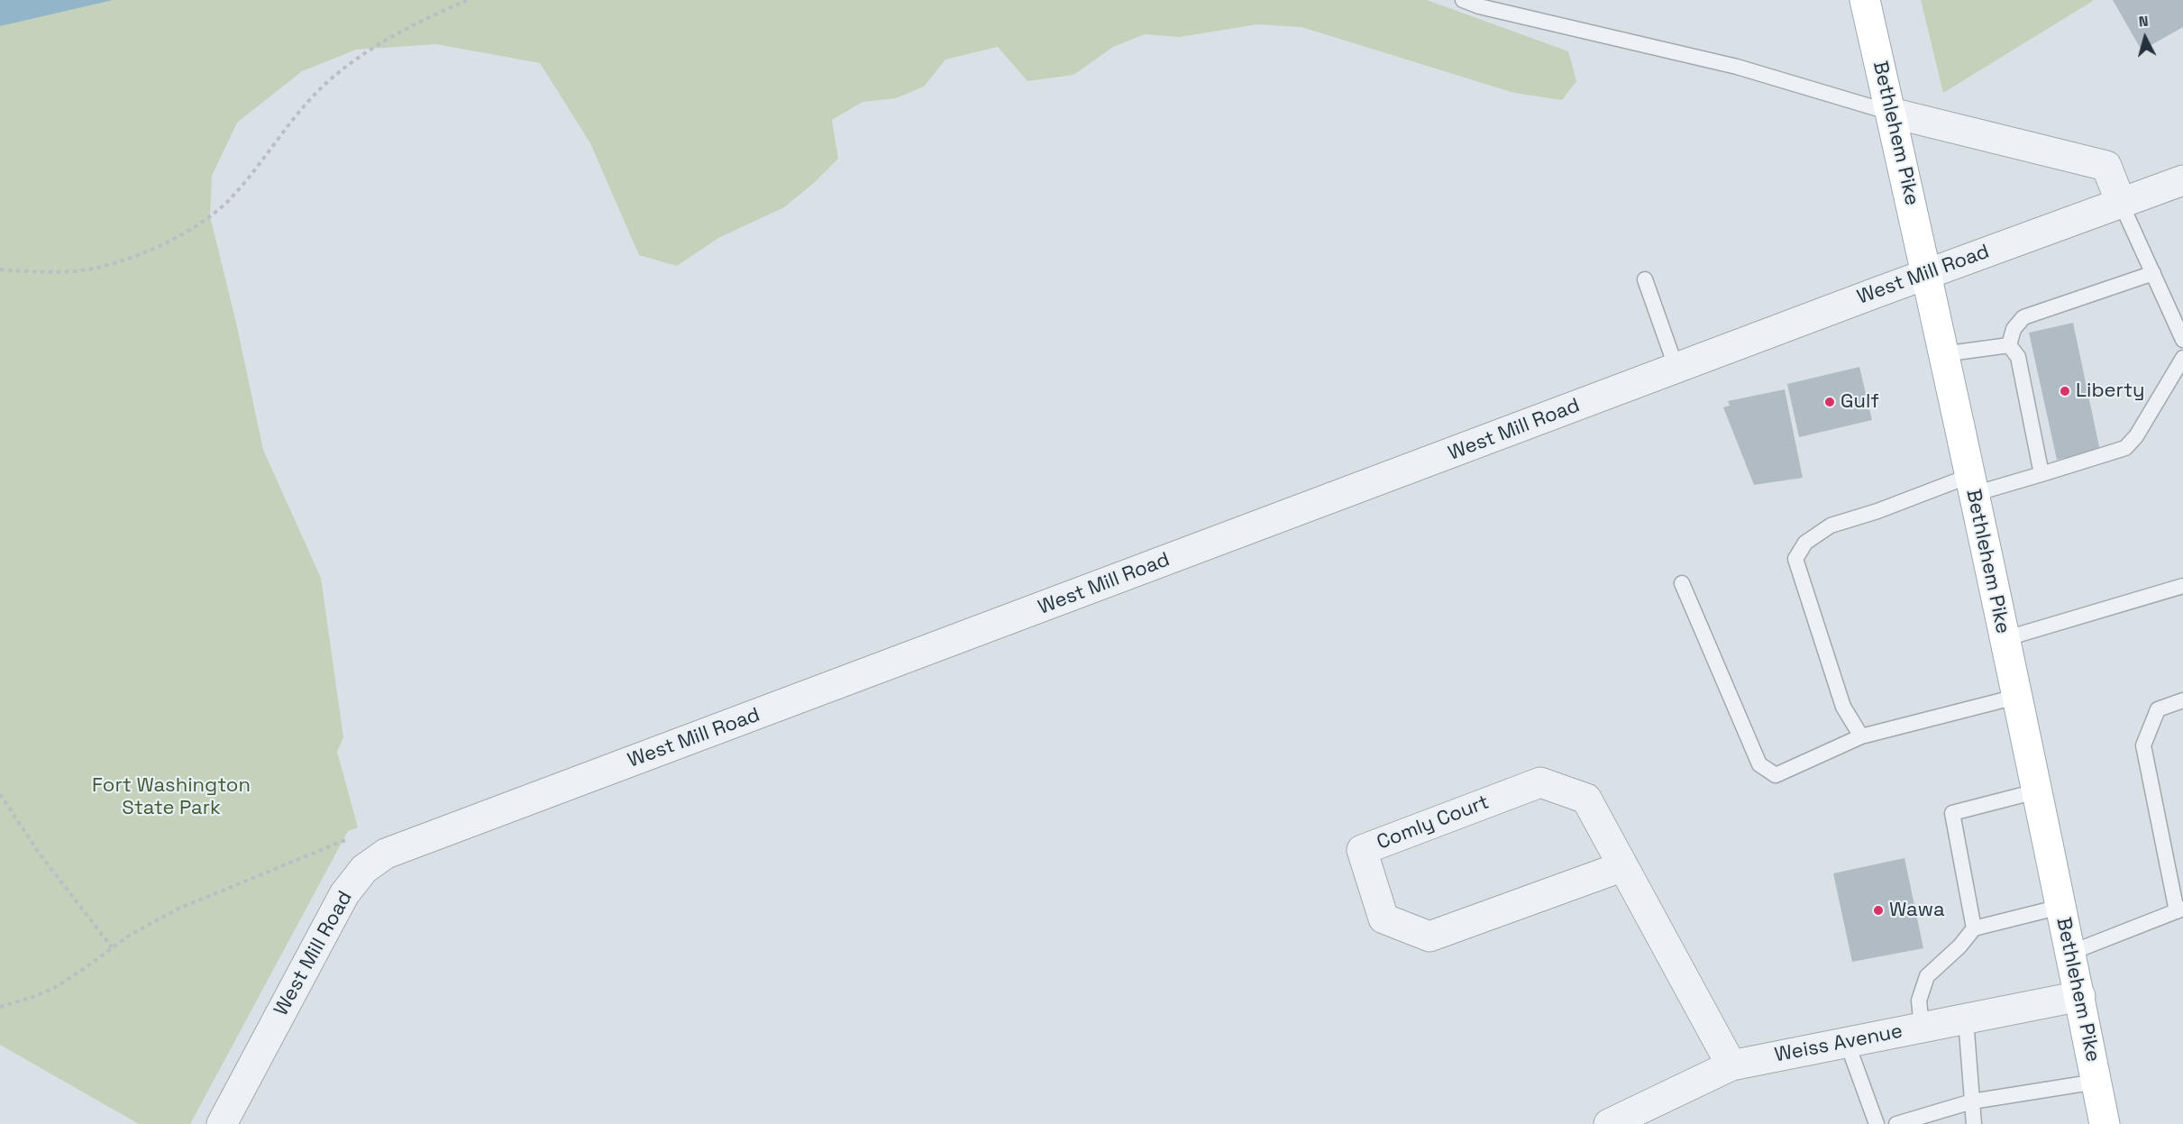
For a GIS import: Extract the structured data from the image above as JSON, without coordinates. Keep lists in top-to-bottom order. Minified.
{"streets":{"main road":["Bethlehem Pike"],"street":["West Mill Road","Comly Court","Weiss Avenue"]},"crossings":[["Bethlehem Pike","West Mill Road"],["Bethlehem Pike","Weiss Avenue"],["Comly Court","Weiss Avenue"]],"parks":["Fort Washington State Park"],"places":["Liberty","Gulf","Wawa"],"north":"top"}
